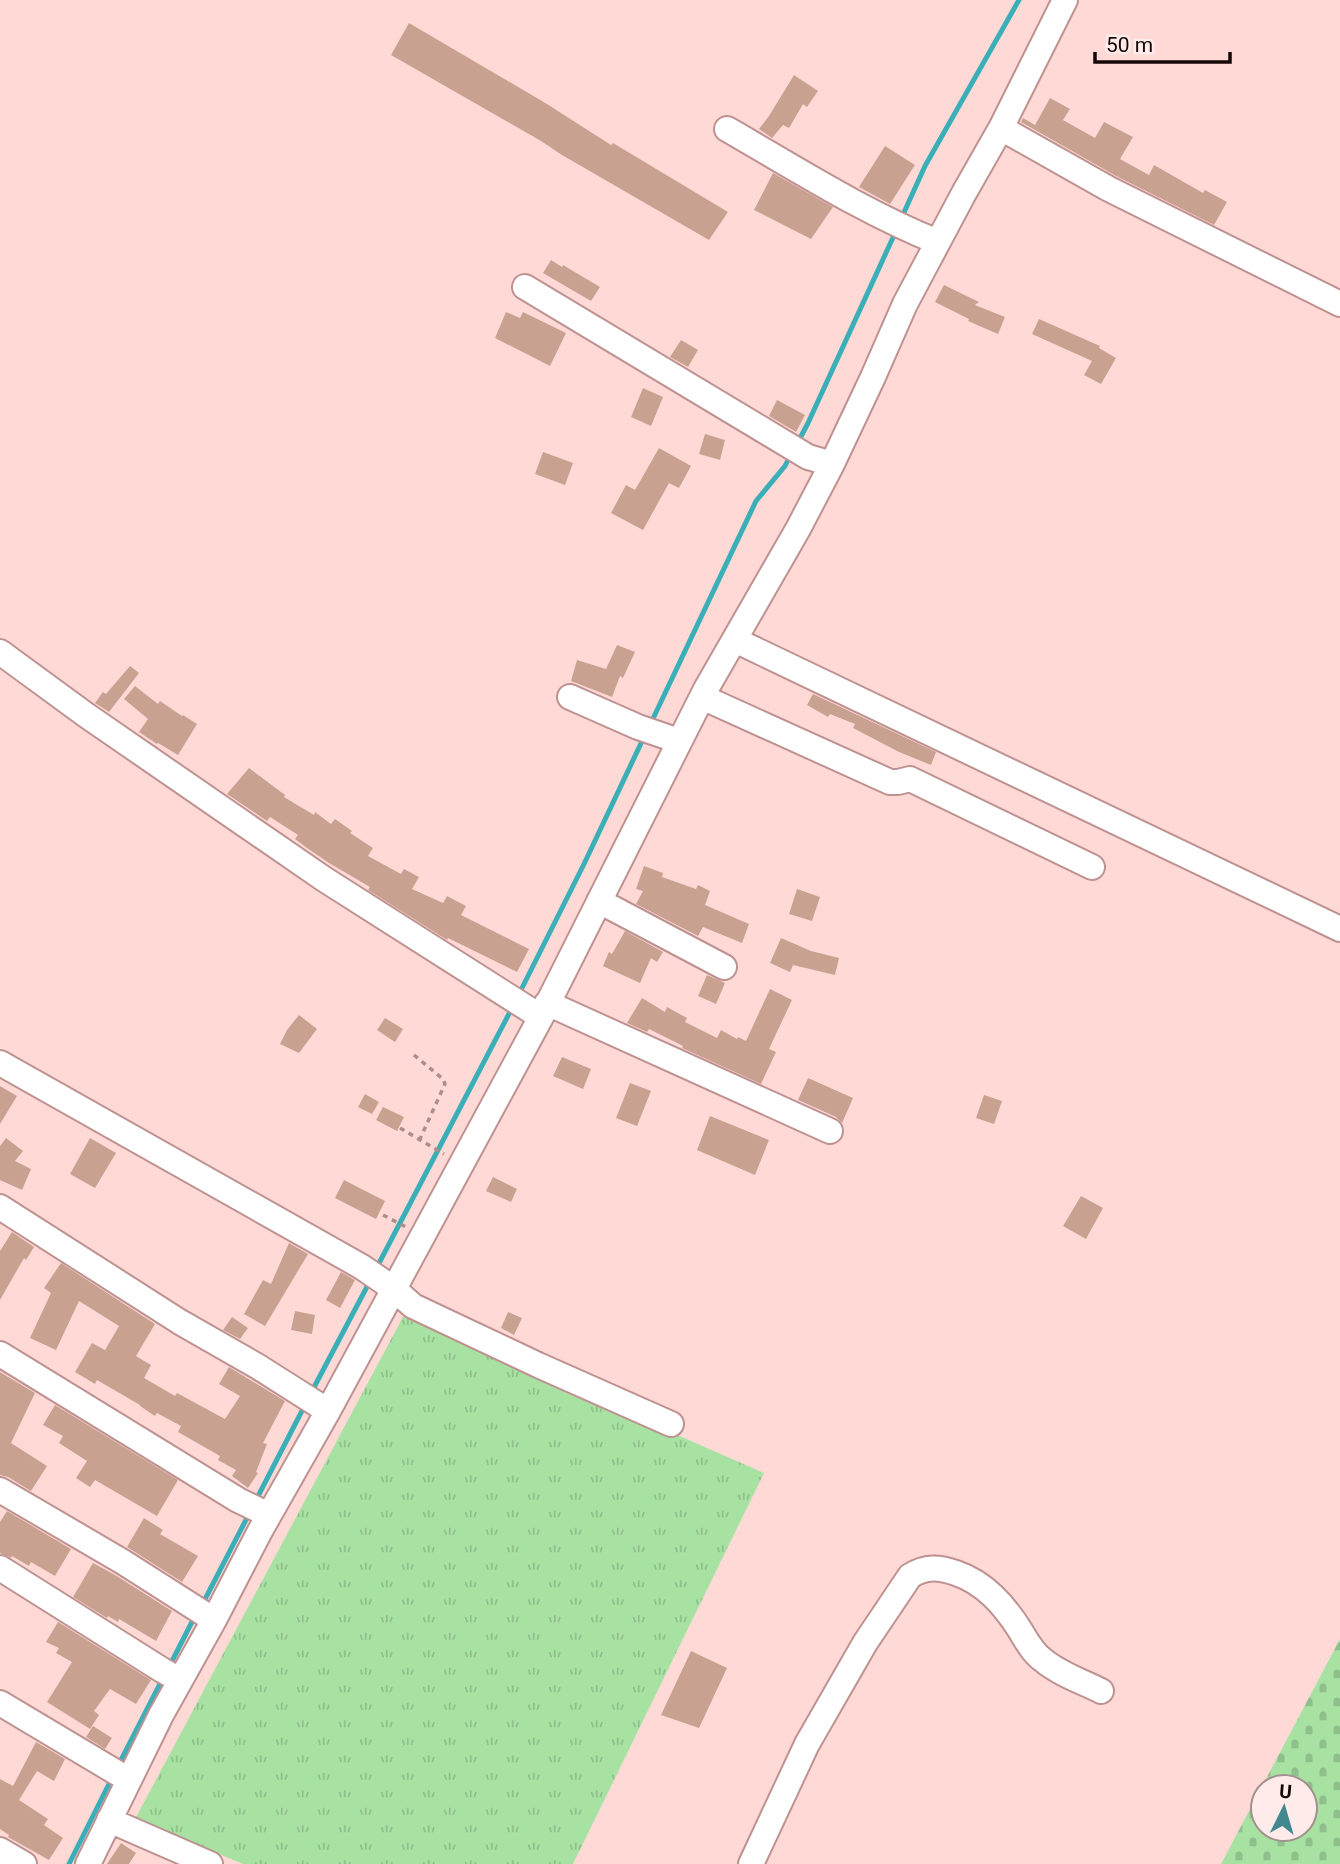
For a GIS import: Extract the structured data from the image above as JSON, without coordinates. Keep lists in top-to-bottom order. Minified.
{"scale_bar":"50 m","north":"top"}
